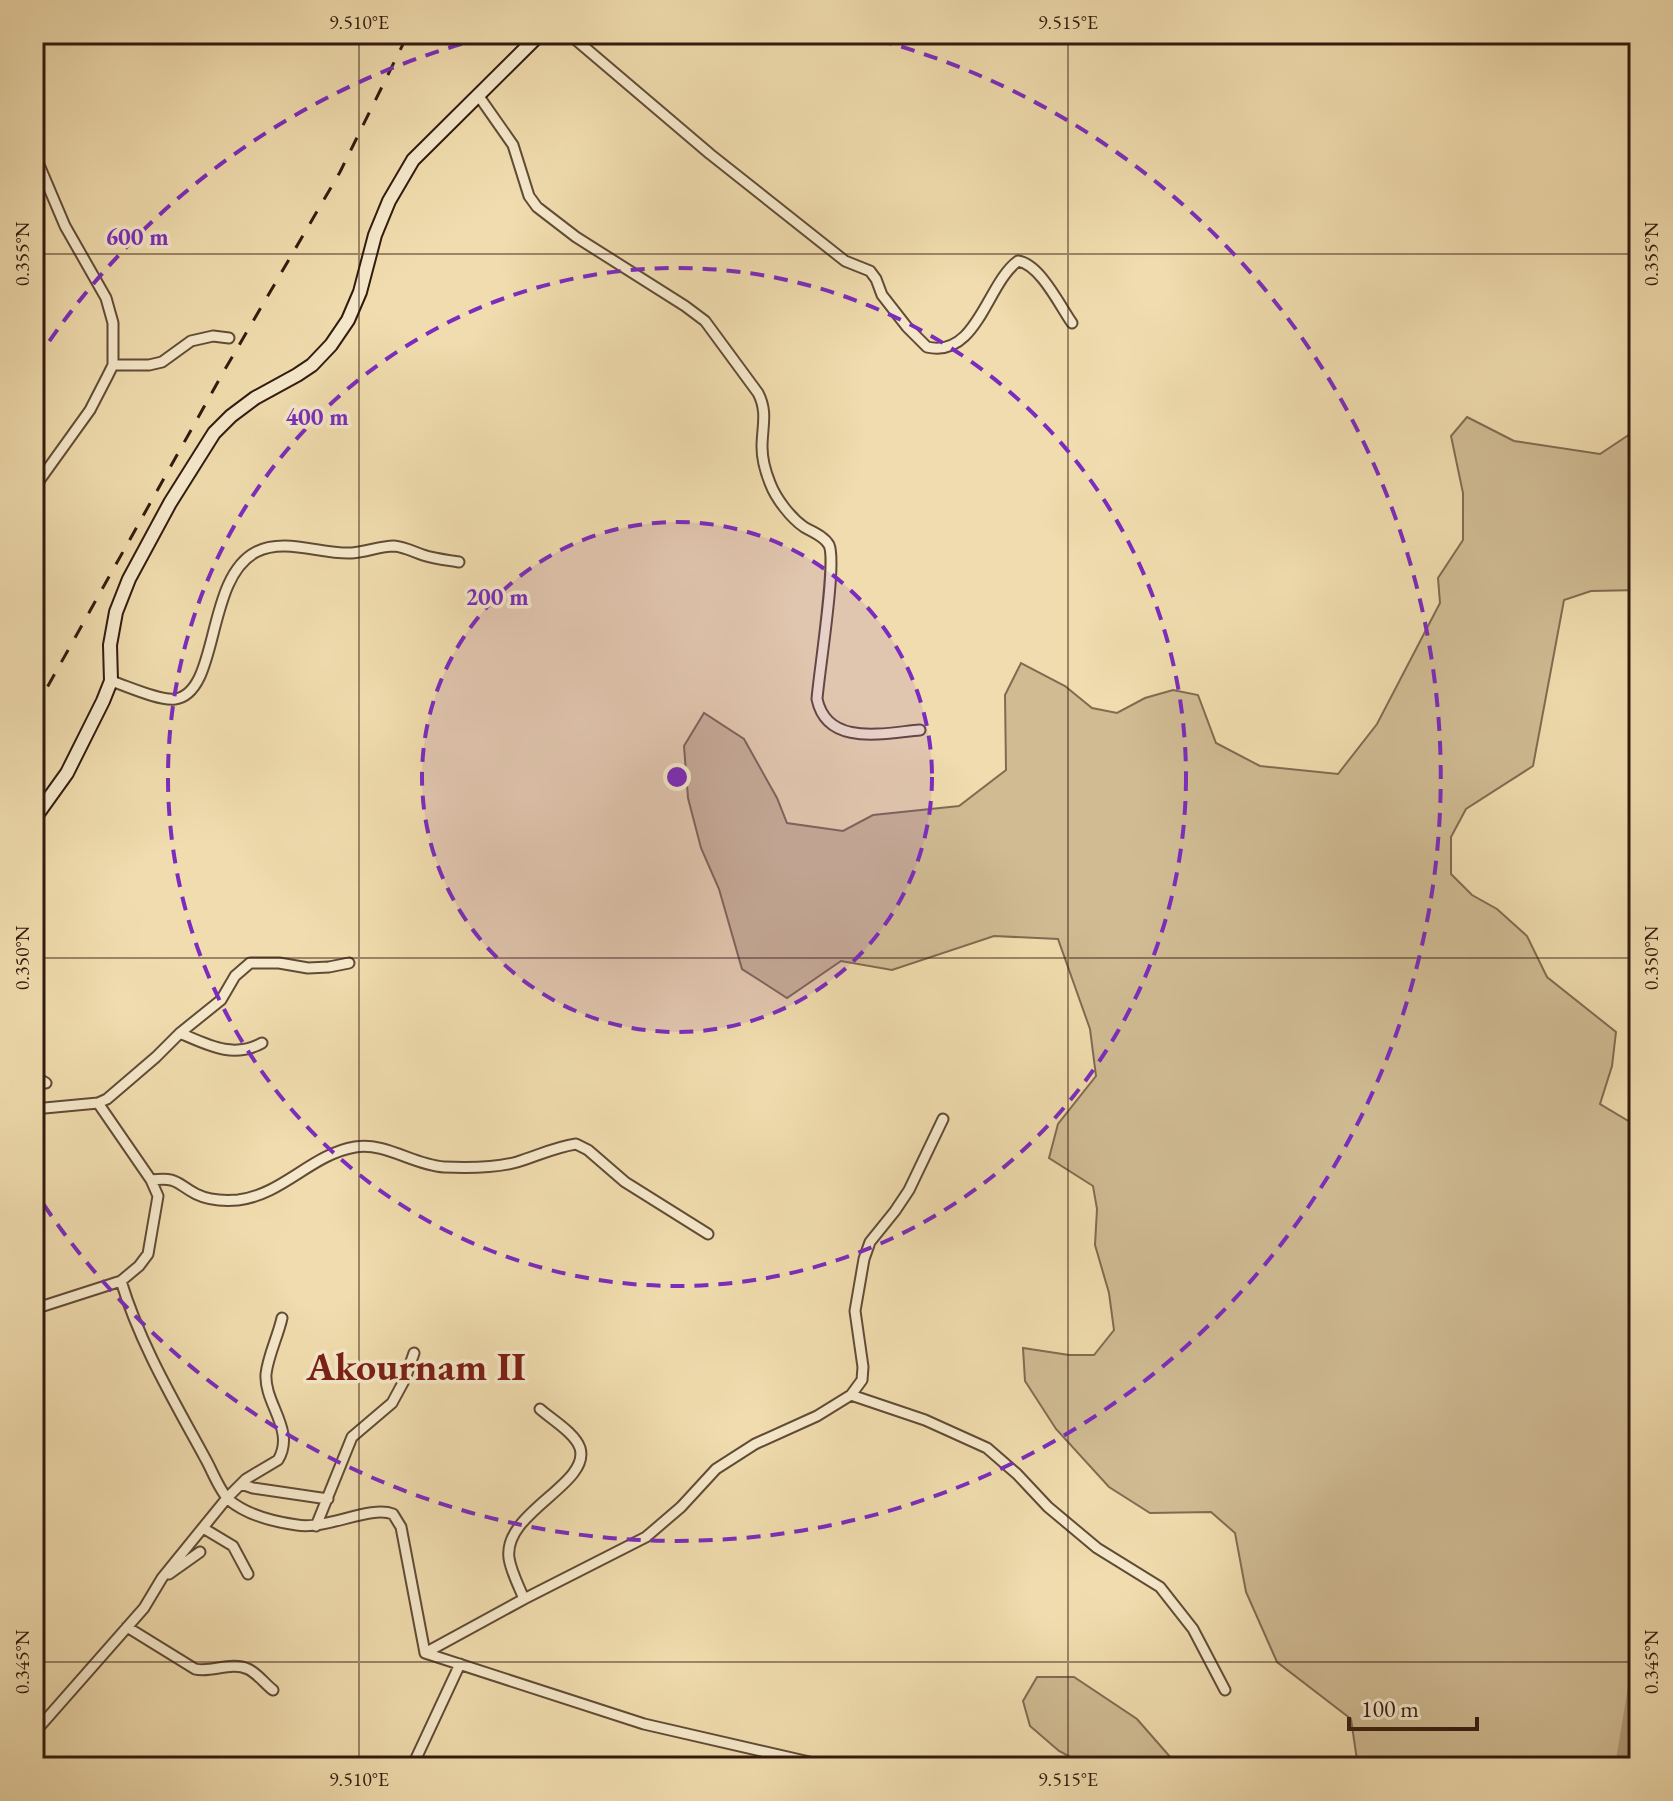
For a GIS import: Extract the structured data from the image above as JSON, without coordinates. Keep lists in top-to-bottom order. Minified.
{"districts":["Akournam II"],"scale_bar":"100 m","coordinates":["9.510°E","9.515°E","0.355°N","0.350°N","0.345°N"],"rings":["600 m","400 m","200 m"]}
